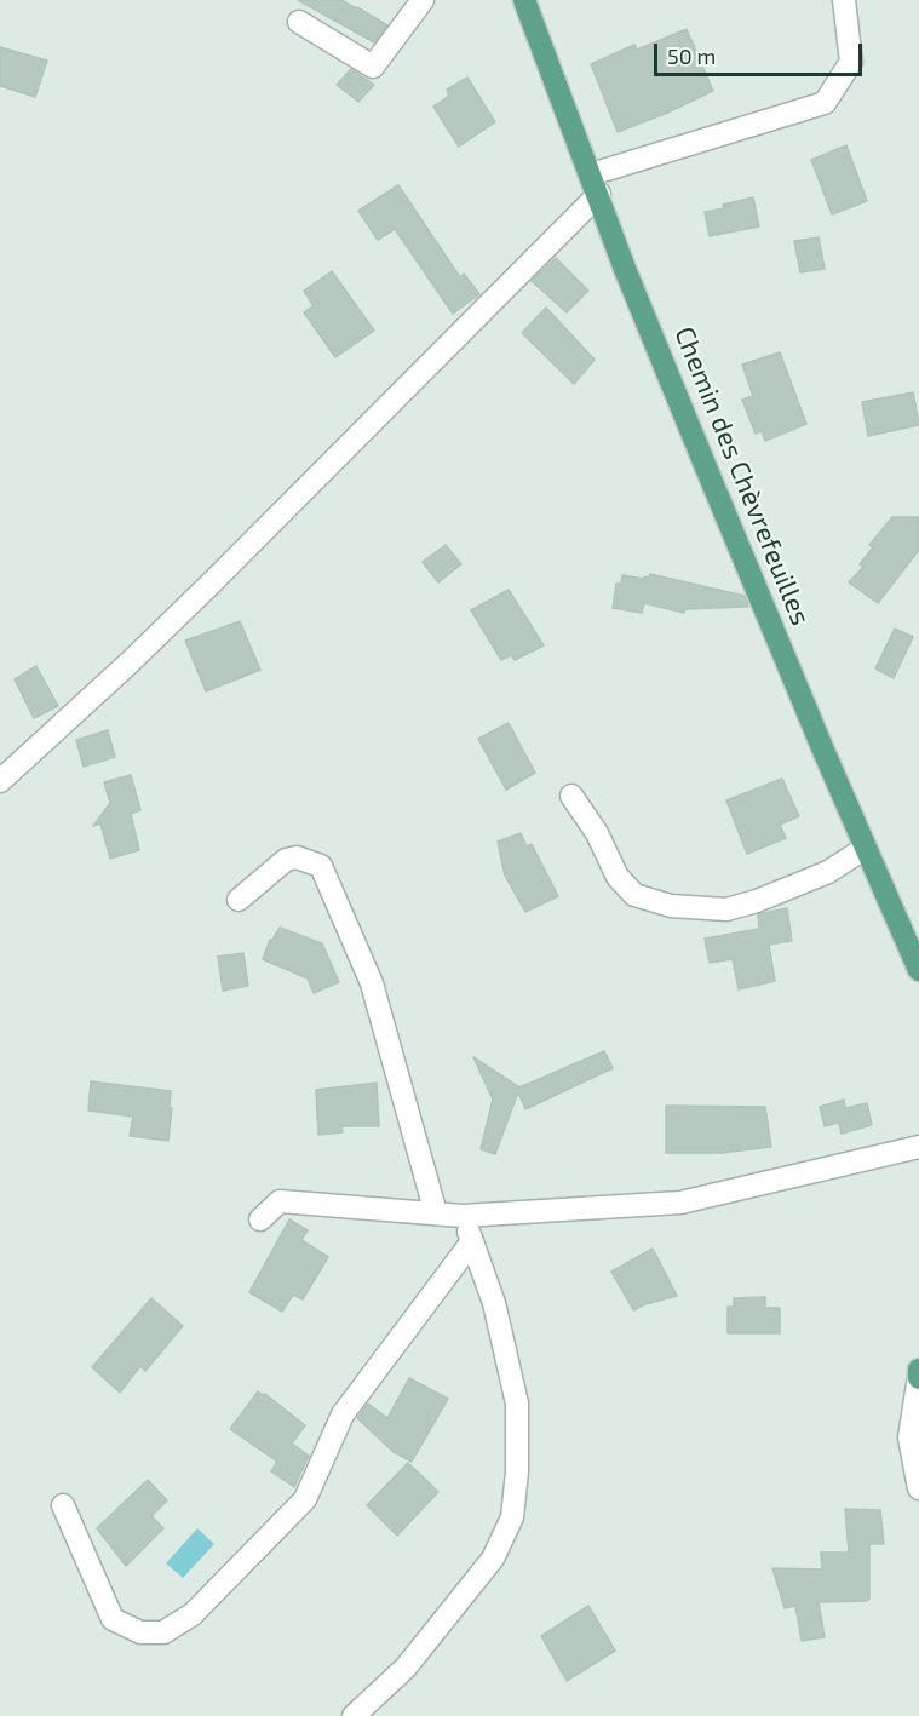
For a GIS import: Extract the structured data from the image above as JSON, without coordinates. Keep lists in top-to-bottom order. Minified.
{"streets":{"main road":["Chemin des Chèvrefeuilles"]},"scale_bar":"50 m"}
